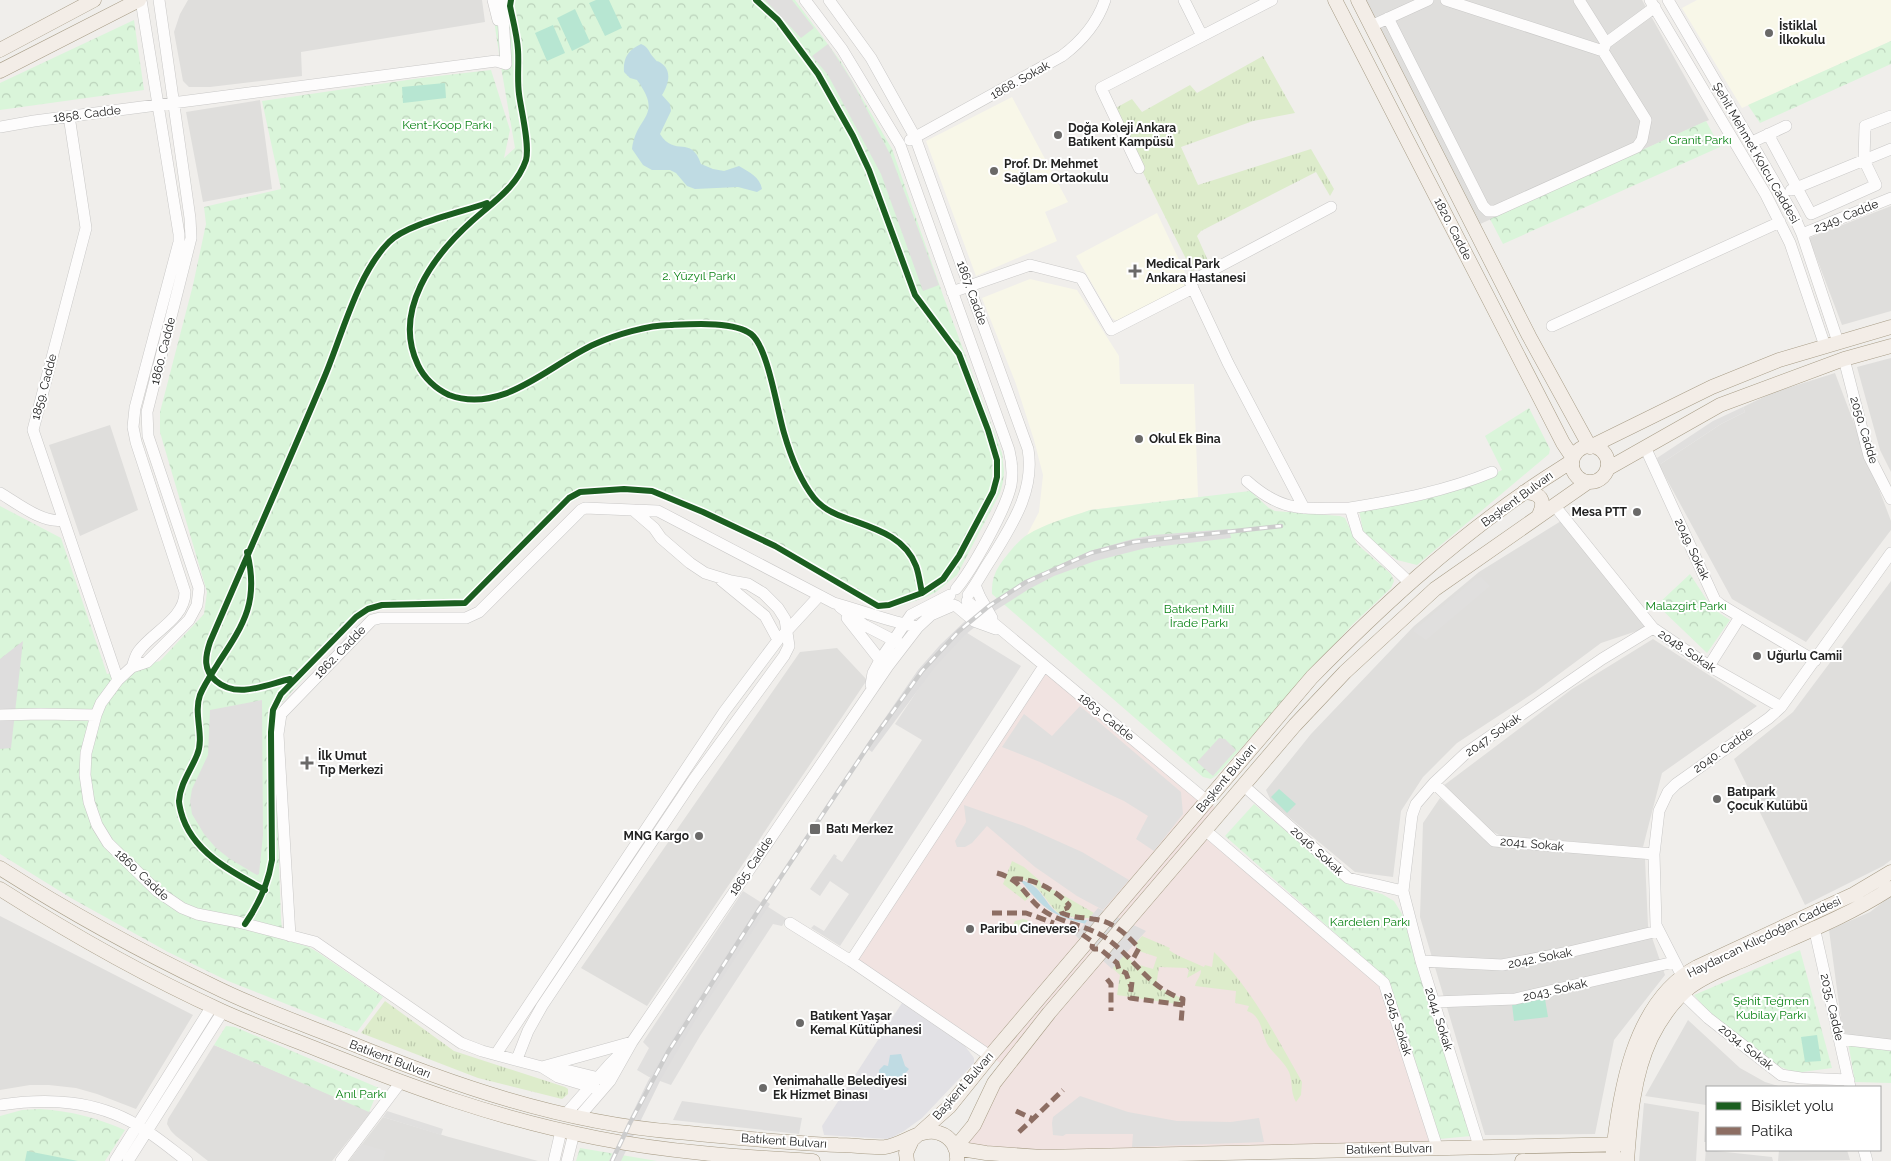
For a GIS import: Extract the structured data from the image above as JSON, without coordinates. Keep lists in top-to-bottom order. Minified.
{"streets":{"main road":["1820. Cadde","Başkent Bulvarı","Haydarcan Kılıçdoğan Caddesi","Batıkent Bulvarı"],"street":["1868. Sokak","1858. Cadde","Şehit Mehmet Kolcu Caddesi","2349. Cadde","1867. Cadde","1860. Cadde","1859. Cadde","2050. Cadde","2049. Sokak","2048. Sokak","1862. Cadde","1863. Cadde","2047. Sokak","2040. Cadde","2041. Sokak","2046. Sokak","1865. Cadde","2042. Sokak","2043. Sokak","2035. Cadde","2044. Sokak","2045. Sokak","2034. Sokak"]},"crossings":[["1868. Sokak","1867. Cadde"],["1858. Cadde","1860. Cadde"],["1858. Cadde","1859. Cadde"],["Şehit Mehmet Kolcu Caddesi","2349. Cadde"],["1820. Cadde","Başkent Bulvarı"],["1867. Cadde","1865. Cadde"],["1860. Cadde","1859. Cadde"],["1860. Cadde","1862. Cadde"],["1860. Cadde","1865. Cadde"],["Başkent Bulvarı","2048. Sokak"],["Başkent Bulvarı","1863. Cadde"],["Başkent Bulvarı","2046. Sokak"],["Başkent Bulvarı","2045. Sokak"],["Başkent Bulvarı","Batıkent Bulvarı"],["2049. Sokak","2040. Cadde"],["2048. Sokak","2047. Sokak"],["2048. Sokak","2040. Cadde"],["2047. Sokak","2041. Sokak"],["2047. Sokak","2046. Sokak"],["2047. Sokak","2044. Sokak"],["2040. Cadde","2041. Sokak"],["2040. Cadde","Haydarcan Kılıçdoğan Caddesi"],["2040. Cadde","2042. Sokak"],["2040. Cadde","2043. Sokak"],["2040. Cadde","2034. Sokak"],["2046. Sokak","2044. Sokak"],["1865. Cadde","Batıkent Bulvarı"],["Haydarcan Kılıçdoğan Caddesi","2035. Cadde"],["Haydarcan Kılıçdoğan Caddesi","2034. Sokak"],["Haydarcan Kılıçdoğan Caddesi","Batıkent Bulvarı"],["2042. Sokak","2044. Sokak"],["2043. Sokak","2044. Sokak"],["2035. Cadde","2034. Sokak"],["2044. Sokak","Batıkent Bulvarı"],["2045. Sokak","Batıkent Bulvarı"]],"parks":["Kent-Koop Parkı","Granit Parkı","2. Yüzyıl Parkı","Malazgirt Parkı","Batıkent Millî İrade Parkı","Kardelen Parkı","Şehit Teğmen Kubilay Parkı","Anıl Parkı"],"places":{"other":["İstiklal İlkokulu","Doğa Koleji Ankara Batıkent Kampüsü","Prof. Dr. Mehmet Sağlam Ortaokulu","Okul Ek Bina","Mesa PTT","Uğurlu Camii","Batıpark Çocuk Kulübü","MNG Kargo","Paribu Cineverse","Batıkent Yaşar Kemal Kütüphanesi","Yenimahalle Belediyesi Ek Hizmet Binası"],"health":["Medical Park Ankara Hastanesi","İlk Umut Tıp Merkezi"],"transit":["Batı Merkez"]},"legend":["Bisiklet yolu","Patika"]}
